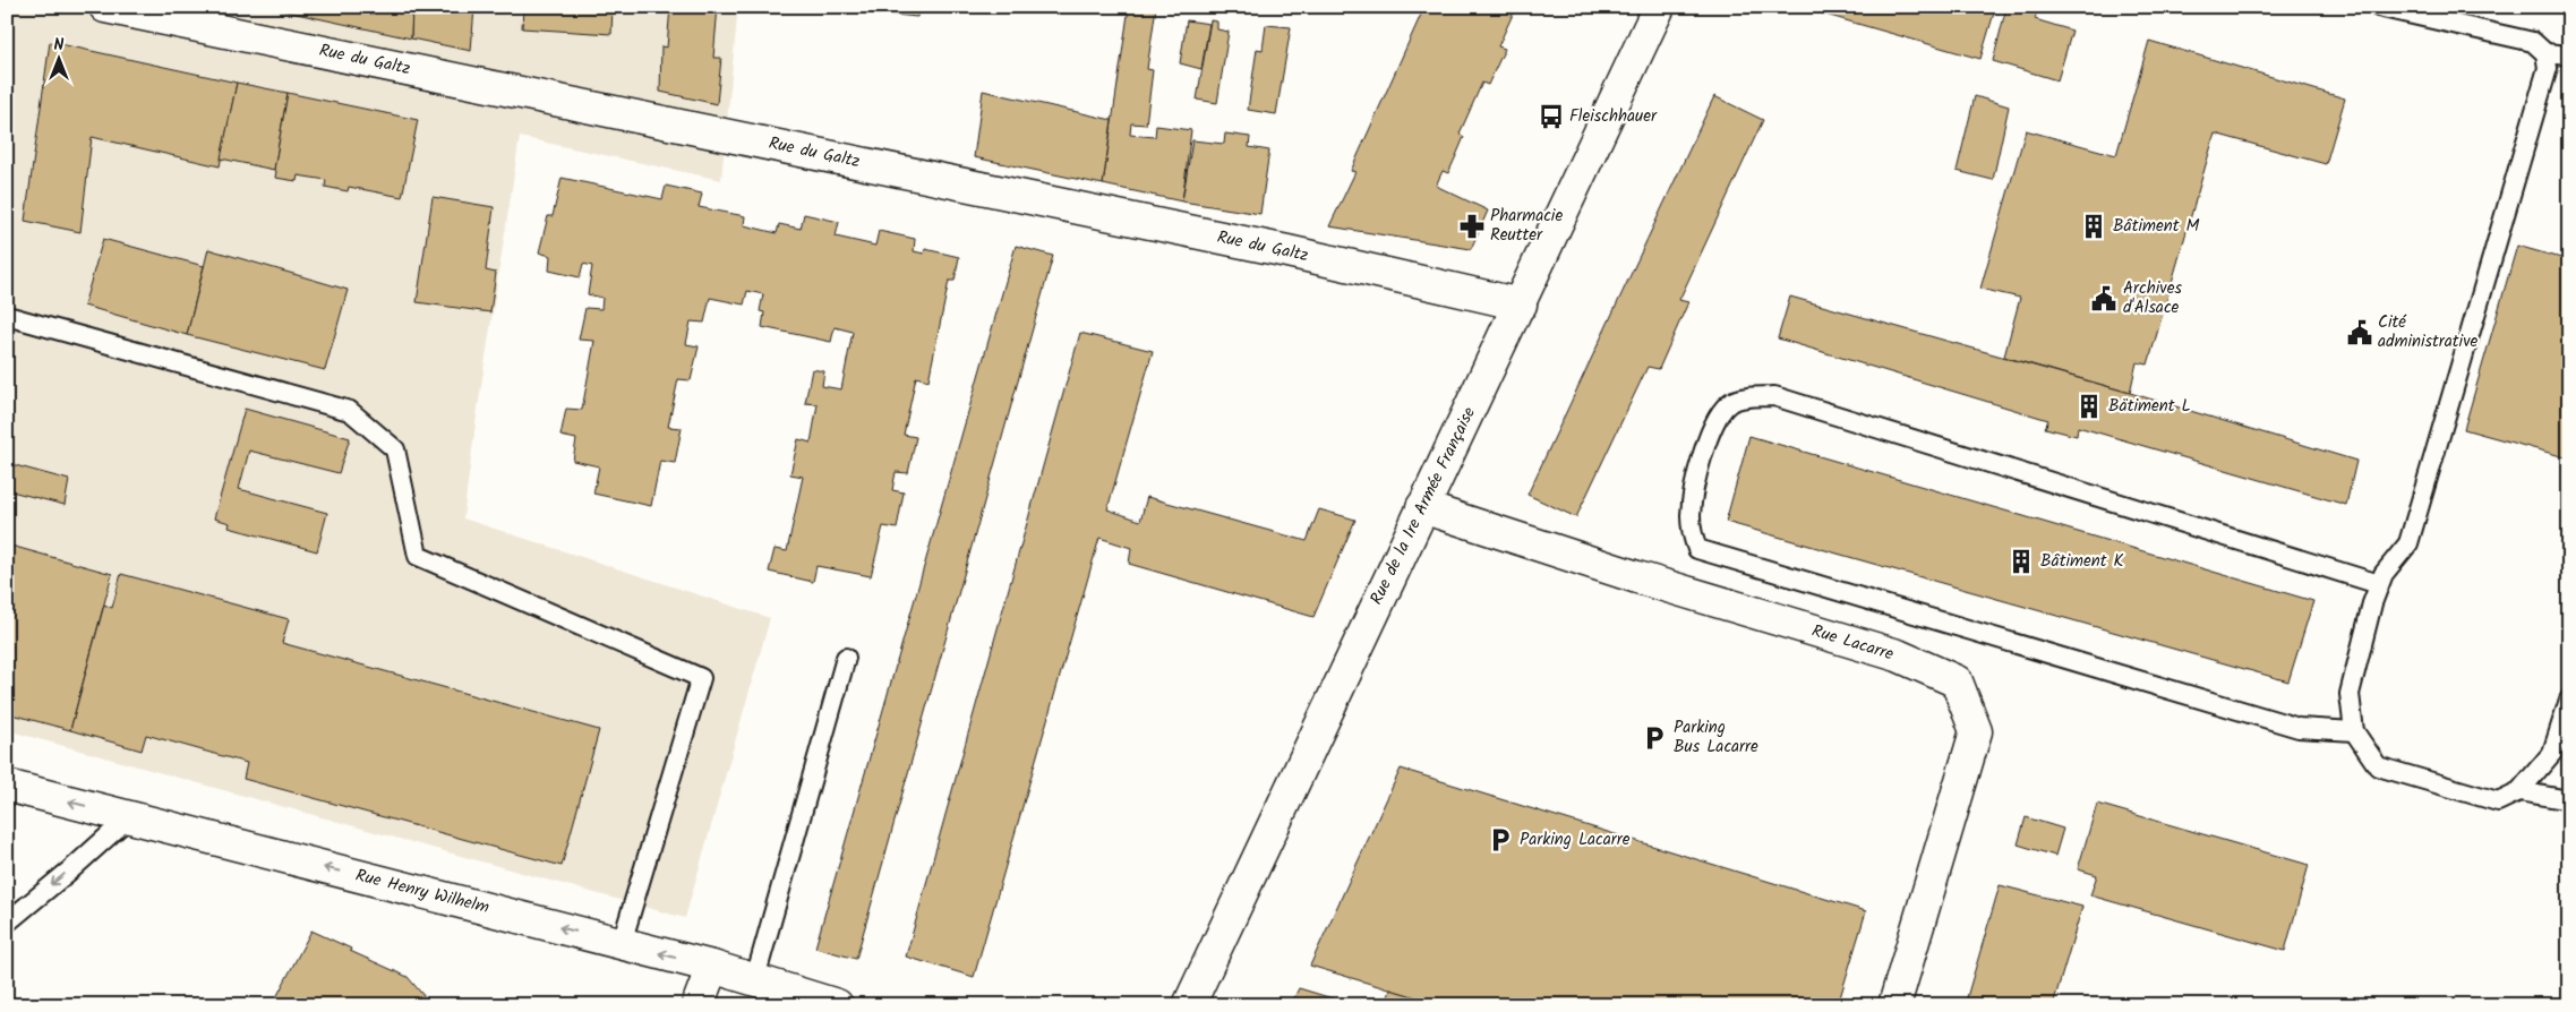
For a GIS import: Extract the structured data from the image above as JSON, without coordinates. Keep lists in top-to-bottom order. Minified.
{"streets":{"street":["Rue du Galtz","Rue de la 1re Armée Française","Rue Lacarre","Rue Henry Wilhelm"]},"crossings":[["Rue du Galtz","Rue de la 1re Armée Française"],["Rue de la 1re Armée Française","Rue Lacarre"]],"one_way":["Rue Henry Wilhelm"],"places":{"bus stop":["Fleischhauer"],"pharmacy":["Pharmacie Reutter"],"building":["Bâtiment M","Bätiment L","Bâtiment K"],"public building":["Archives d'Alsace","Cité administrative"],"parking":["Parking Bus Lacarre","Parking Lacarre"]},"north":"top"}
